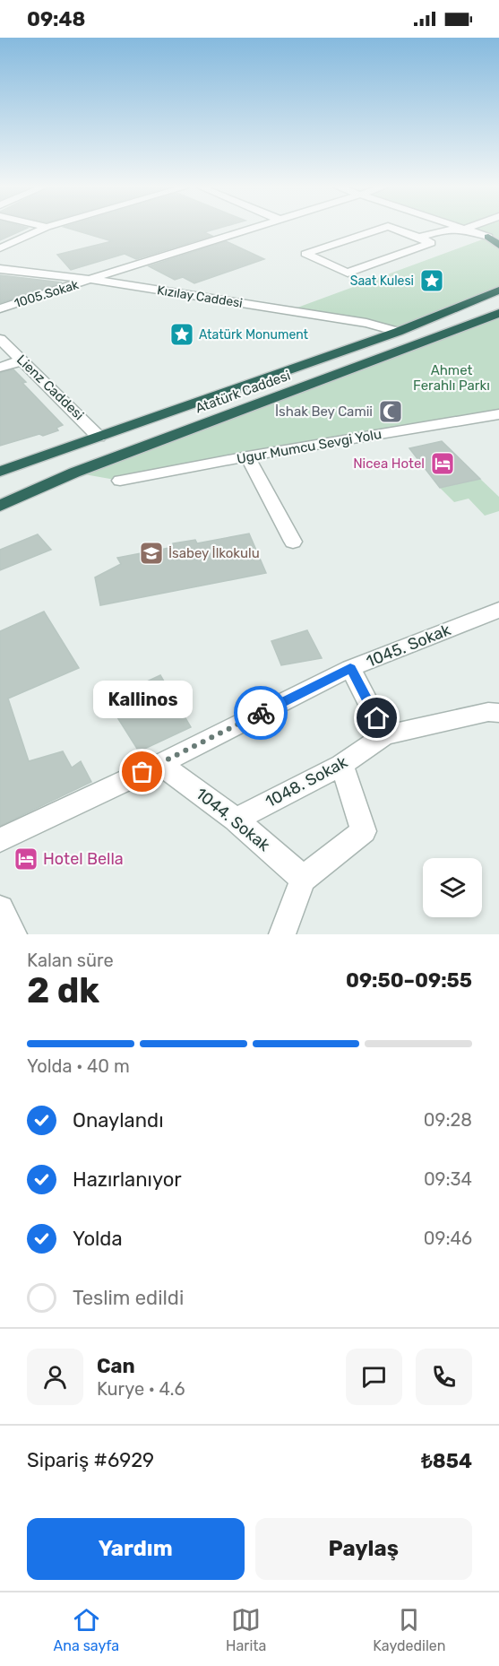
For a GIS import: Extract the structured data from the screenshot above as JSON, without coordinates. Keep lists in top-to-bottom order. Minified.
{"streets":{"highway":["Atatürk Caddesi"],"street":["1005.Sokak","Kızılay Caddesi","Lienz Caddesi","Ugur Mumcu Sevgi Yolu","1045. Sokak","1048. Sokak","1044. Sokak"]},"crossings":[["1005.Sokak","Kızılay Caddesi"],["Kızılay Caddesi","Atatürk Caddesi"],["Lienz Caddesi","Atatürk Caddesi"],["1045. Sokak","1044. Sokak"],["1048. Sokak","1044. Sokak"]],"parks":["Ahmet Ferahlı Parkı"],"places":{"place":["Saat Kulesi","Atatürk Monument"],"mosque":["İshak Bey Camii"],"hotel":["Nicea Hotel","Hotel Bella"],"school or university":["İsabey İlkokulu"],"other":["Kallinos"]},"page":{"status":"09:48","bubble":"Kallinos","heading":["2 dk","Kalan süre","09:50–09:55"],"panel":["Can","Kurye · 4.6","Sipariş #6929","₺854"],"bar":"Yolda · 40 m","list":[["Onaylandı","09:28"],["Hazırlanıyor","09:34"],["Yolda","09:46"],"Teslim edildi"],"buttons":["Yardım","Paylaş"],"tabs":["Ana sayfa","Harita","Kaydedilen"]}}
